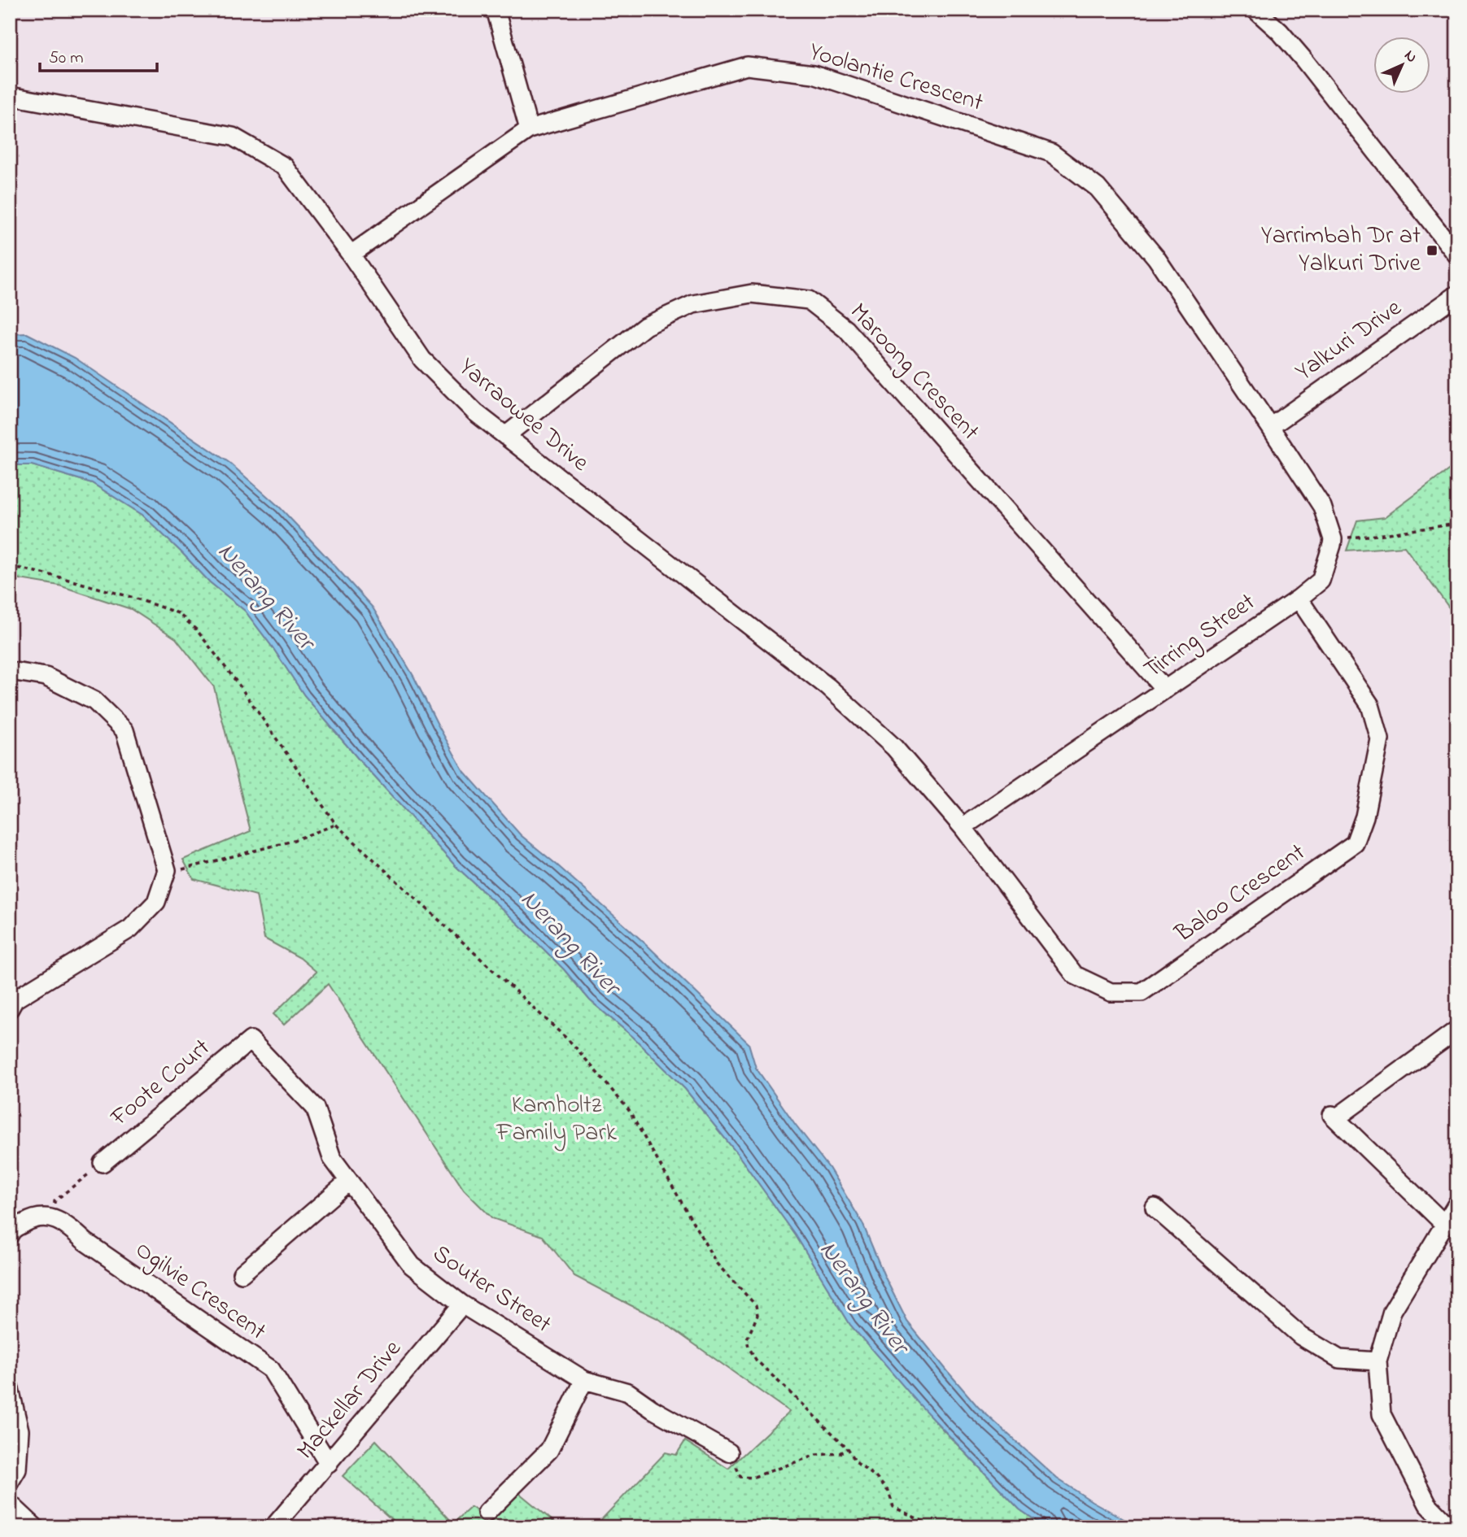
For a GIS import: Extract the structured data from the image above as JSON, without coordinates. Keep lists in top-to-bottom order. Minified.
{"streets":{"street":["Yoolantie Crescent","Yalkuri Drive","Maroong Crescent","Yarraowee Drive","Tirring Street","Baloo Crescent","Foote Court","Souter Street","Ogilvie Crescent","Mackellar Drive"]},"crossings":[["Yoolantie Crescent","Yalkuri Drive"],["Yoolantie Crescent","Yarraowee Drive"],["Maroong Crescent","Yarraowee Drive"],["Maroong Crescent","Tirring Street"],["Yarraowee Drive","Tirring Street"],["Yarraowee Drive","Baloo Crescent"],["Tirring Street","Baloo Crescent"],["Foote Court","Souter Street"],["Souter Street","Mackellar Drive"],["Ogilvie Crescent","Mackellar Drive"]],"water":["Nerang River"],"parks":["Kamholtz Family Park"],"places":{"transit":["Yarrimbah Dr at Yalkuri Drive"]},"scale_bar":"50 m","north":"top right"}
